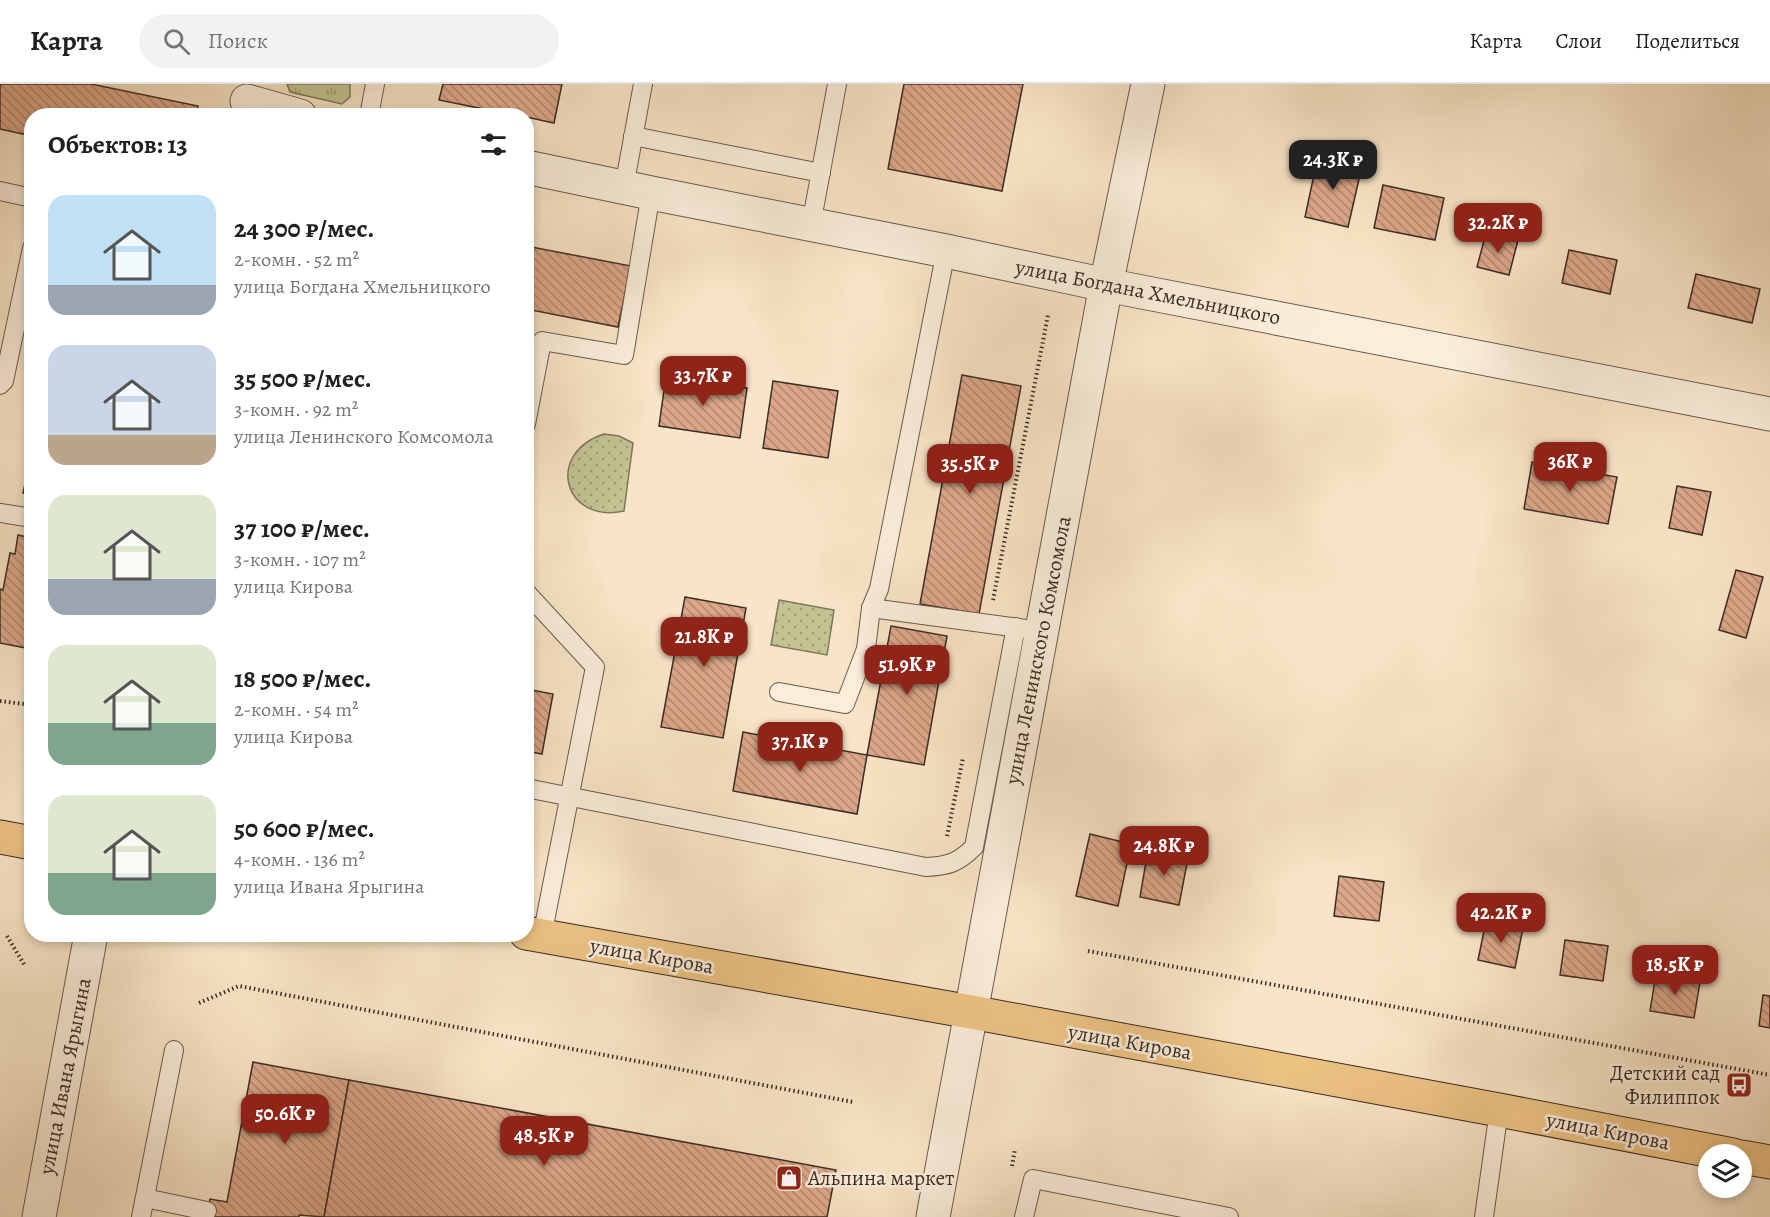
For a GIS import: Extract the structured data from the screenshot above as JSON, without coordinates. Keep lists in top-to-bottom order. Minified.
{"streets":{"main road":["улица Кирова"],"street":["улица Богдана Хмельницкого","улица Ленинского Комсомола","улица Ивана Ярыгина"]},"crossings":[["улица Богдана Хмельницкого","улица Ленинского Комсомола"],["улица Ленинского Комсомола","улица Кирова"]],"places":{"bus stop":["Детский сад Филиппок"],"shop":["Альпина маркет"]},"page":{"header":"Карта","search":"Поиск","nav":["Карта","Слои","Поделиться"],"heading":"Объектов: 13","price":["24.3K ₽","32.2K ₽","33.7K ₽","36K ₽","35.5K ₽","21.8K ₽","51.9K ₽","37.1K ₽","24.8K ₽","42.2K ₽","18.5K ₽","50.6K ₽","48.5K ₽"],"list":[{"name":"24 300 ₽/мес.","note":"2-комн. · 52 m² · улица Богдана Хмельницкого"},{"name":"35 500 ₽/мес.","note":"3-комн. · 92 m² · улица Ленинского Комсомола"},{"name":"37 100 ₽/мес.","note":"3-комн. · 107 m² · улица Кирова"},{"name":"18 500 ₽/мес.","note":"2-комн. · 54 m² · улица Кирова"},{"name":"50 600 ₽/мес.","note":"4-комн. · 136 m² · улица Ивана Ярыгина"}]}}
